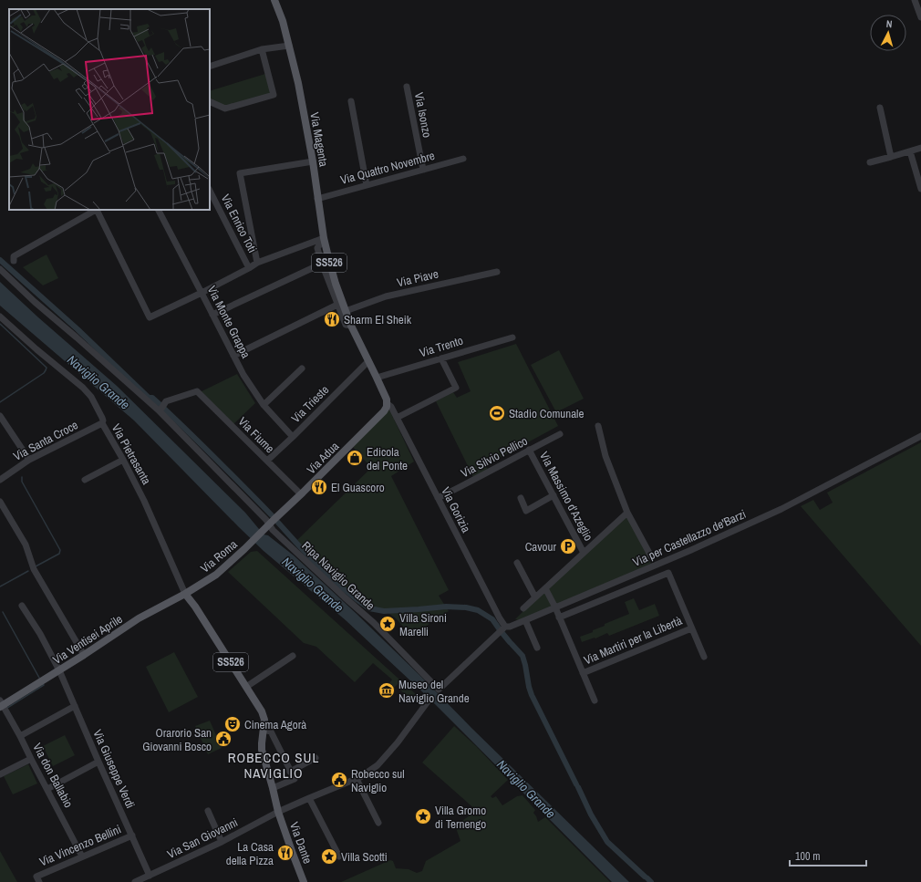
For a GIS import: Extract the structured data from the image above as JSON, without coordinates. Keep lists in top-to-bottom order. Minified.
{"streets":{"main road":["Via Magenta","SS526","Via Adua","Via Roma","Via Ventisei Aprile","Via Dante"],"street":["Via Isonzo","Via Quattro Novembre","Via Enrico Toti","Via Piave","Via Monte Grappa","Via Trento","Via Trieste","Via Fiume","Via Santa Croce","Via Pietrasanta","Via Silvio Pellico","Via Massimo d'Azeglio","Via Gorizia","Via per Castellazzo de'Barzi","Ripa Naviglio Grande","Via Martiri per la Libertà","Via Giuseppe Verdi","Via don Ballabio","Via San Giovanni","Via Vincenzo Bellini"]},"crossings":[["Via Isonzo","Via Quattro Novembre"],["Via Magenta","Via Quattro Novembre"],["Via Magenta","Via Enrico Toti"],["Via Magenta","SS526"],["Via Magenta","Via Piave"],["Via Magenta","Via Trento"],["Via Magenta","Via Trieste"],["Via Magenta","Via Adua"],["Via Magenta","Via Gorizia"],["Via Enrico Toti","Via Monte Grappa"],["SS526","Via Roma"],["SS526","Via San Giovanni"],["SS526","Via Dante"],["Via Monte Grappa","Via Trieste"],["Via Trieste","Via Fiume"],["Via Fiume","Via Adua"],["Via Fiume","Ripa Naviglio Grande"],["Via Santa Croce","Via Pietrasanta"],["Via Pietrasanta","Via Roma"],["Via Pietrasanta","Via Ventisei Aprile"],["Via Silvio Pellico","Via Massimo d'Azeglio"],["Via Silvio Pellico","Via Gorizia"],["Via Adua","Via Gorizia"],["Via Adua","Via Roma"],["Via Adua","Ripa Naviglio Grande"],["Via Gorizia","Via per Castellazzo de'Barzi"],["Via Gorizia","Ripa Naviglio Grande"],["Via per Castellazzo de'Barzi","Ripa Naviglio Grande"],["Via Roma","Ripa Naviglio Grande"],["Via Roma","Via Ventisei Aprile"],["Via Ventisei Aprile","Via Giuseppe Verdi"],["Via Ventisei Aprile","Via don Ballabio"],["Via Giuseppe Verdi","Via San Giovanni"],["Via Giuseppe Verdi","Via Vincenzo Bellini"],["Via don Ballabio","Via Vincenzo Bellini"],["Via San Giovanni","Via Dante"]],"districts":["ROBECCO SUL NAVIGLIO"],"water":["Naviglio Grande"],"places":{"restaurant":["Sharm El Sheik","El Guascoro","La Casa della Pizza"],"sports":["Stadio Comunale"],"shop":["Edicola del Ponte"],"parking":["Cavour"],"place":["Villa Sironi Marelli","Villa Gromo di Ternengo","Villa Scotti"],"museum":["Museo del Naviglio Grande"],"theatre":["Cinema Agorà"],"public building":["Orarorio San Giovanni Bosco","Robecco sul Naviglio"]},"scale_bar":"100 m","north":"top"}
